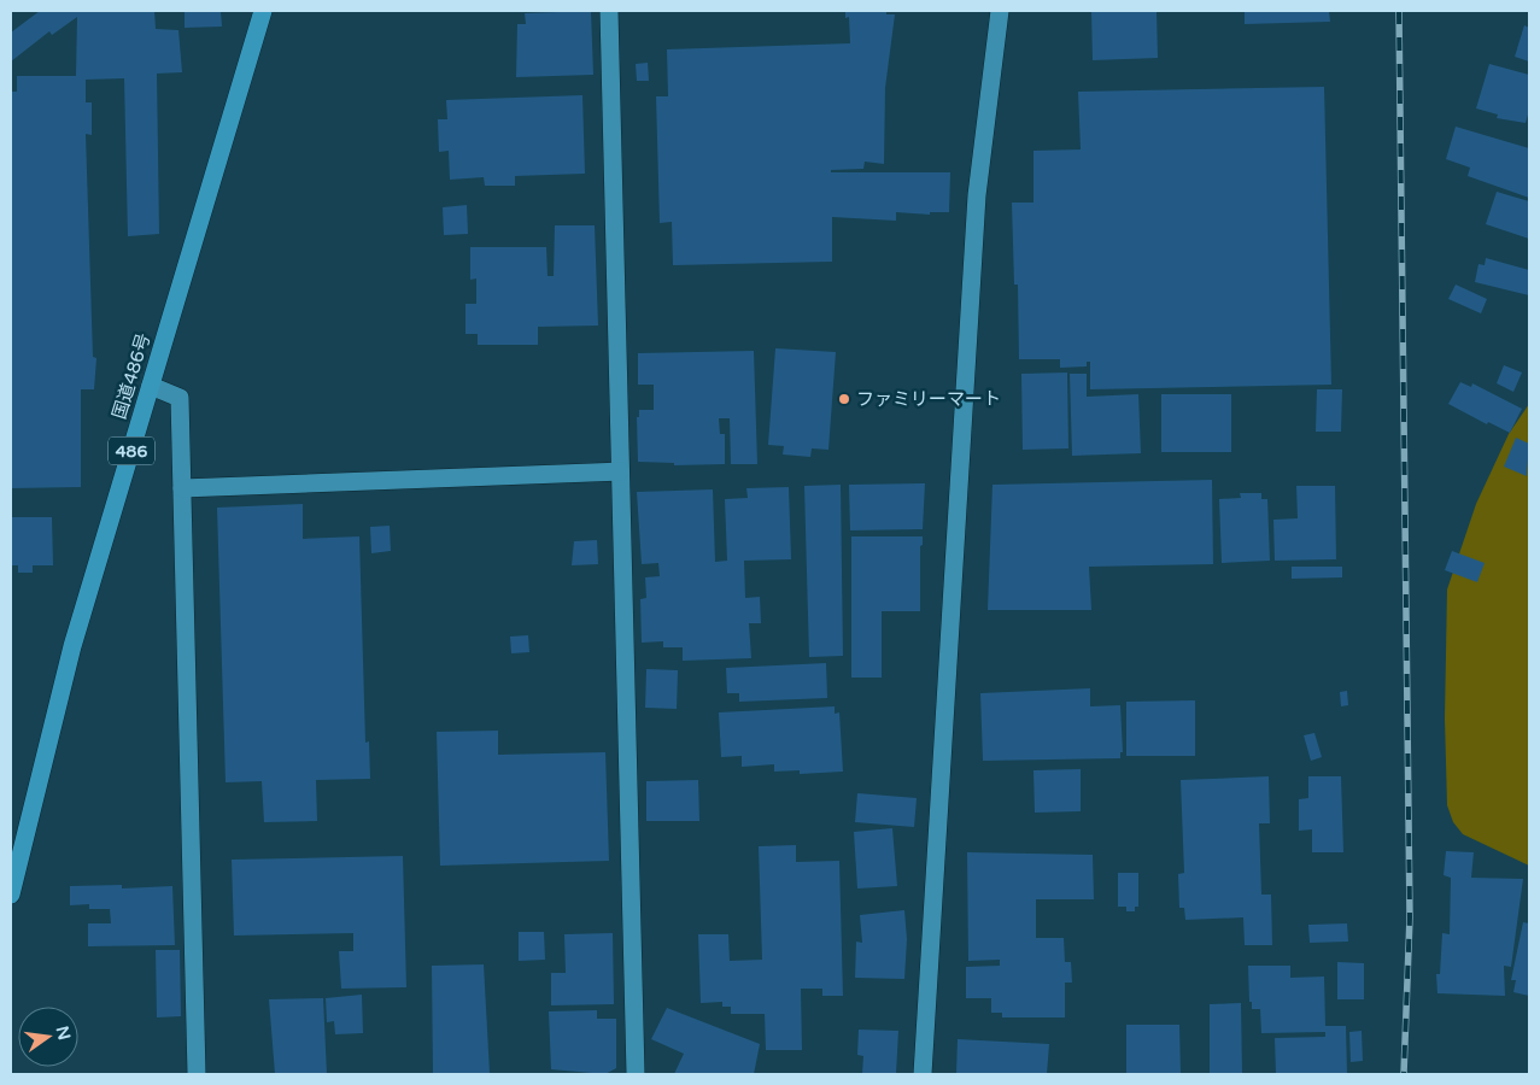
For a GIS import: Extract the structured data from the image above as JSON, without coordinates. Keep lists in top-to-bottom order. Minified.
{"streets":{"highway":["国道486号","486"]},"places":["ファミリーマート"],"north":"right"}
